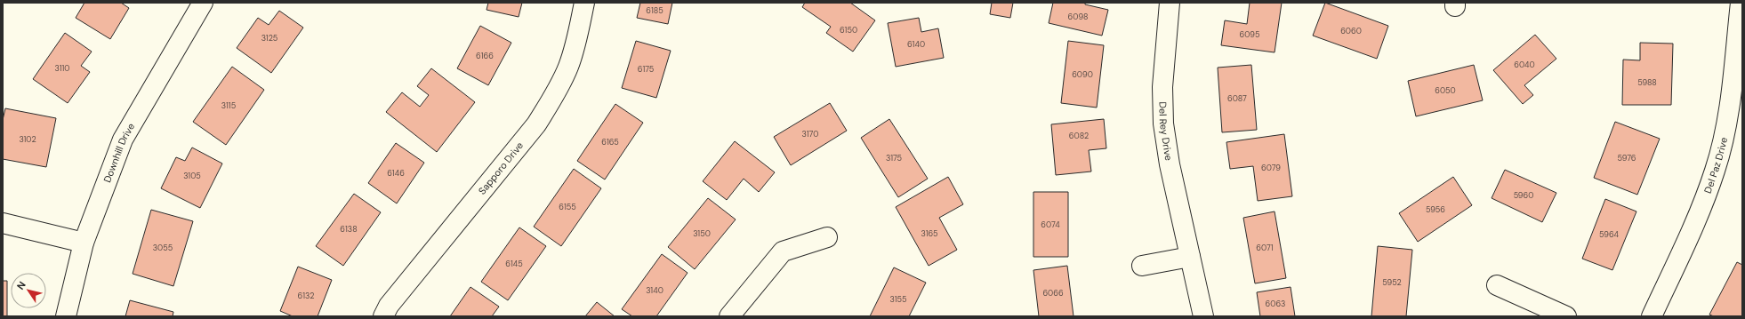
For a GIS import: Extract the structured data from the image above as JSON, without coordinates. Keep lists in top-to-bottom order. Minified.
{"streets":{"street":["Del Rey Drive","Downhill Drive","Del Paz Drive","Sapporo Drive"]},"house_numbers":["6185","6098","6150","6060","6095","3125","6140","6166","6040","3110","6175","6090","5988","6050","6087","3115","3170","6082","3102","6165","3175","5976","6079","6146","3105","5960","6155","5956","6074","6138","3150","3165","5964","3055","6071","6145","5952","3140","6066","6132","3155","6063"],"north":"top left"}
